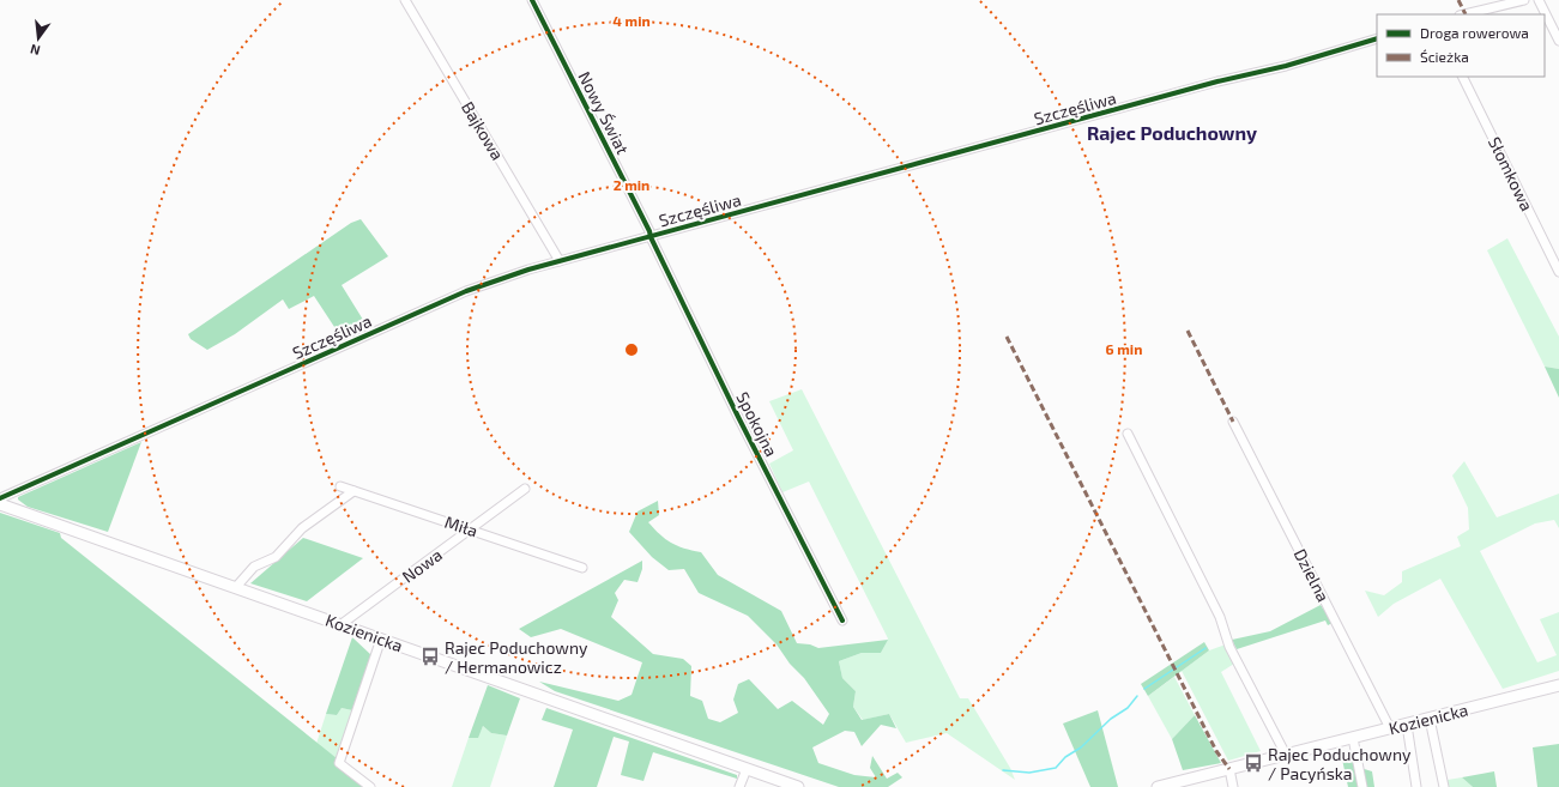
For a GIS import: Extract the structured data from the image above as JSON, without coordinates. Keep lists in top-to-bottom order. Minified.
{"streets":{"main road":["Kozienicka"],"street":["Szczęśliwa","Nowy Świat","Bajkowa","Słomkowa","Spokojna","Miła","Nowa","Dzielna"]},"crossings":[["Szczęśliwa","Nowy Świat"],["Szczęśliwa","Bajkowa"],["Szczęśliwa","Spokojna"],["Szczęśliwa","Kozienicka"],["Nowy Świat","Spokojna"],["Miła","Nowa"],["Nowa","Kozienicka"],["Dzielna","Kozienicka"]],"districts":["Rajec Poduchowny"],"places":{"bus stop":["Rajec Poduchowny / Hermanowicz","Rajec Poduchowny / Pacyńska"]},"legend":["Droga rowerowa","Ścieżka"],"north":"bottom","rings":["4 min","2 min","6 min"]}
